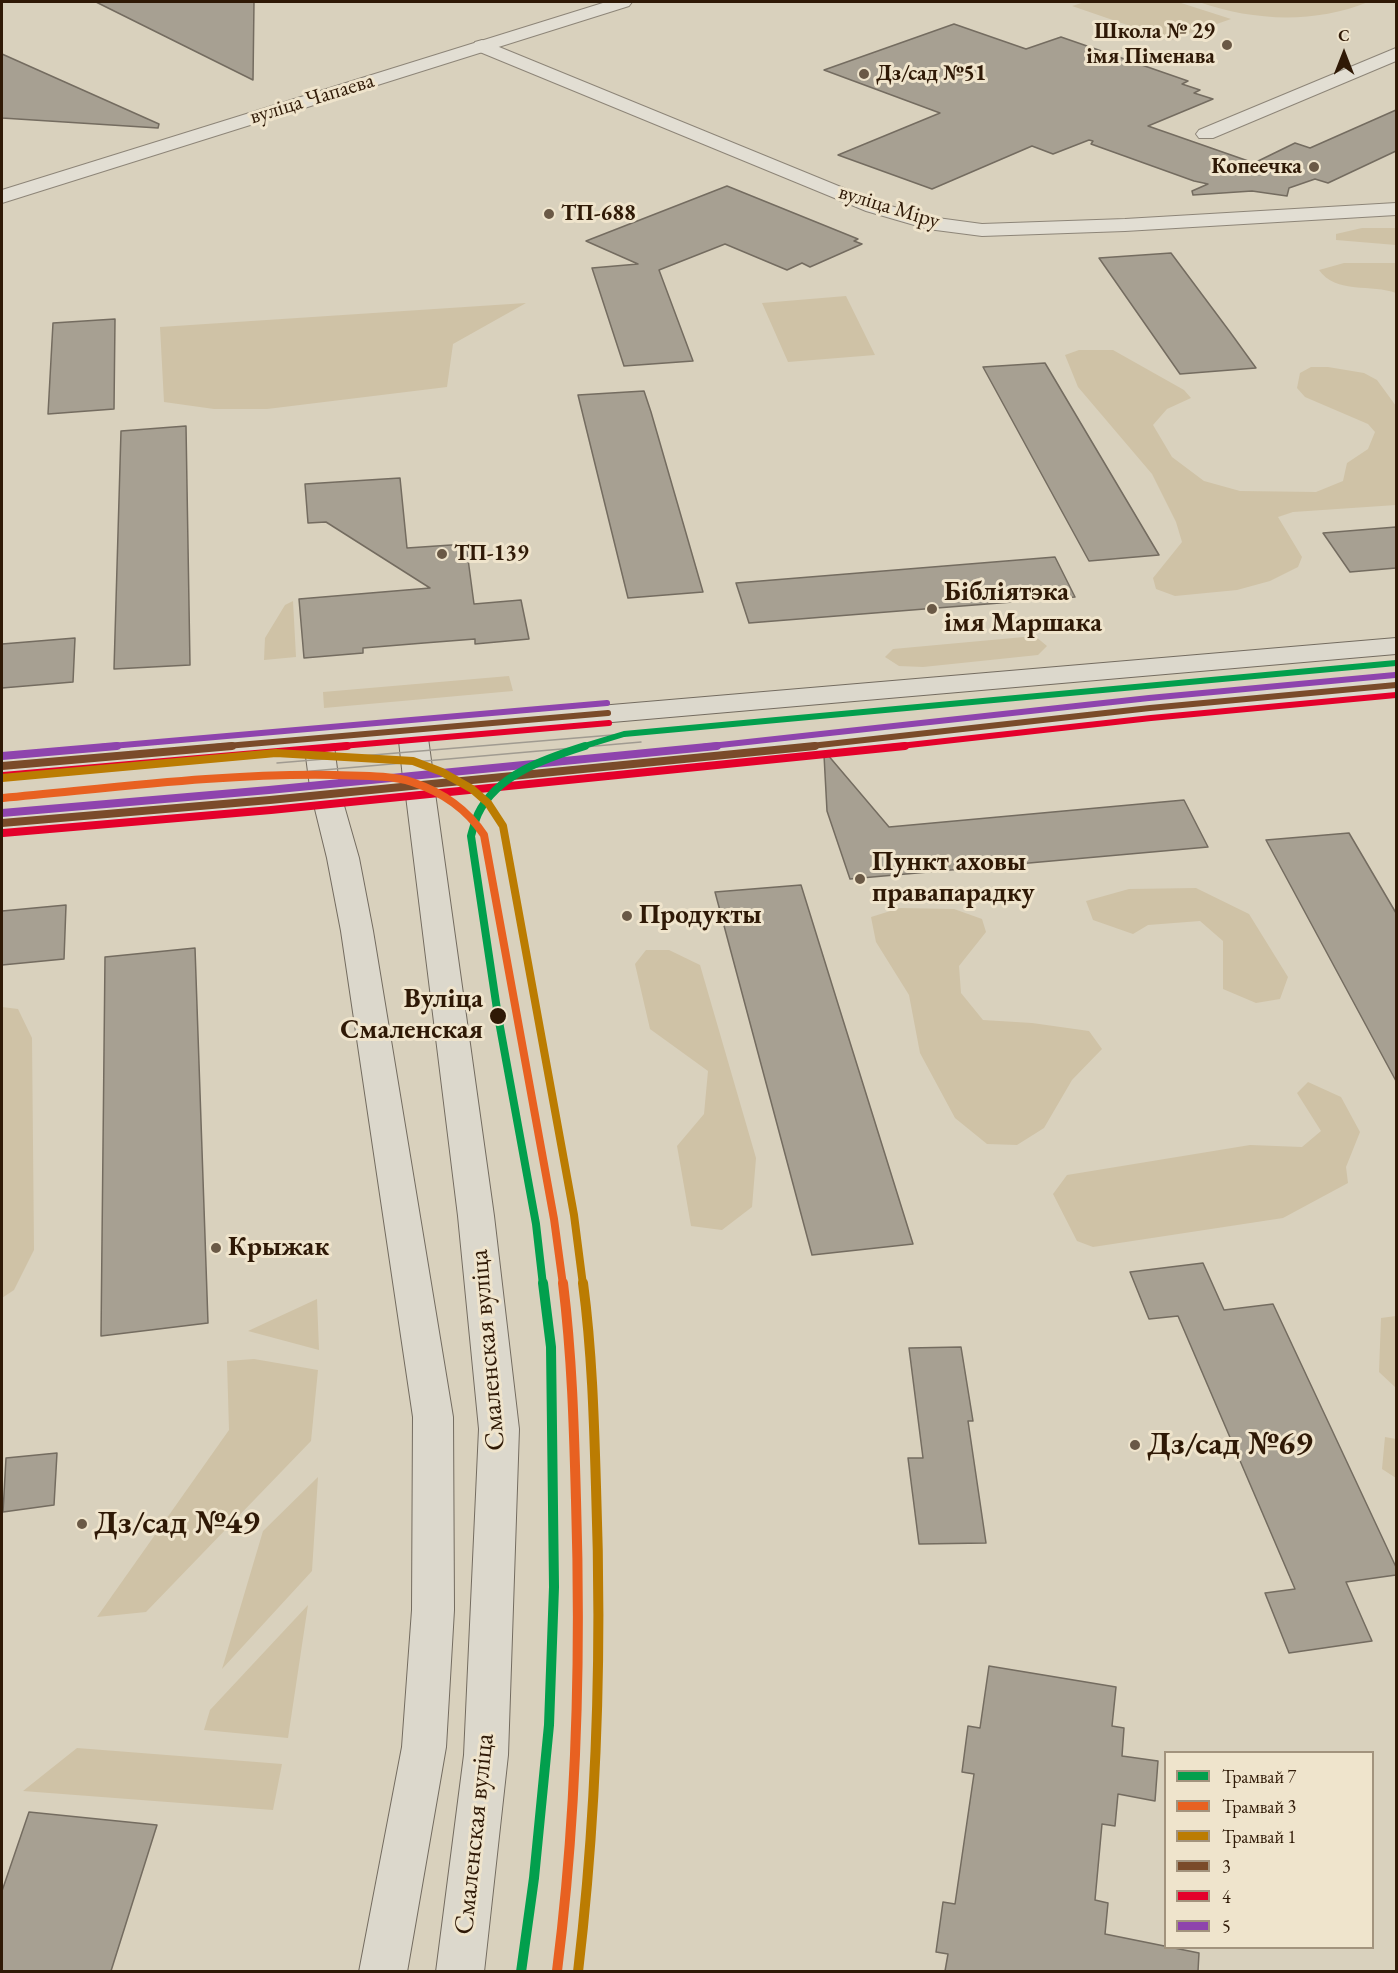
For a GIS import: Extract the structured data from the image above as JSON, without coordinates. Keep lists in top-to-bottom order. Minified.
{"streets":{"main road":["Смаленская вуліца"],"street":["вуліца Чапаева","вуліца Міру"]},"crossings":[["вуліца Чапаева","вуліца Міру"]],"places":["Школа № 29 імя Піменава","Дз/сад №51","Копеечка","ТП-688","ТП-139","Бібліятэка імя Маршака","Пункт аховы правапарадку","Продукты","Вуліца Смаленская","Крыжак","Дз/сад №69","Дз/сад №49"],"lines":["tram line 7","transit line 5","transit line 3","transit line 4","tram line 1","tram line 3"],"legend":["Трамвай 7","Трамвай 3","Трамвай 1","3","4","5"],"north":"top"}
